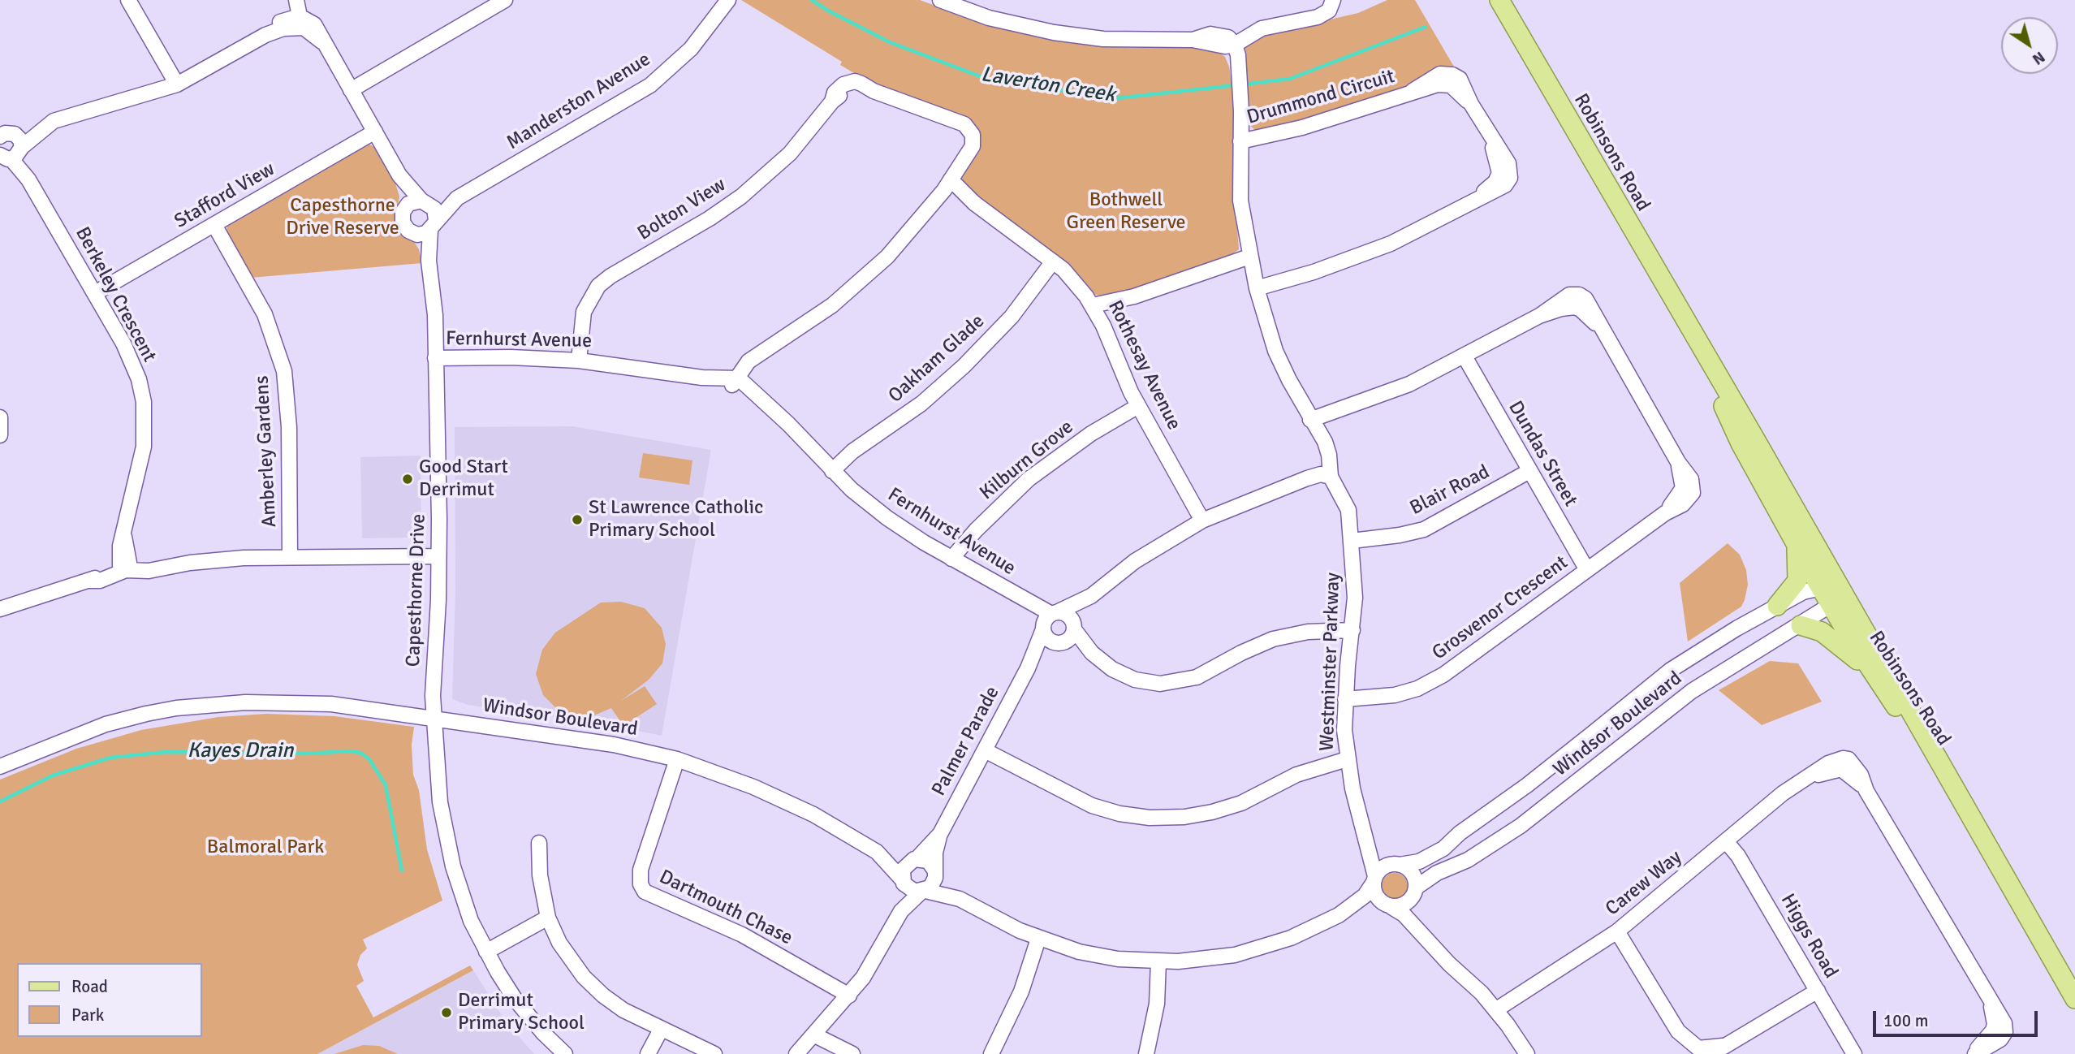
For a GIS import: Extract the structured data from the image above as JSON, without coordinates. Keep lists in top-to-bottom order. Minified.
{"streets":{"main road":["Robinsons Road"],"street":["Drummond Circuit","Manderston Avenue","Stafford View","Bolton View","Berkeley Crescent","Fernhurst Avenue","Oakham Glade","Rothesay Avenue","Amberley Gardens","Dundas Street","Kilburn Grove","Blair Road","Capesthorne Drive","Grosvenor Crescent","Westminster Parkway","Windsor Boulevard","Palmer Parade","Carew Way","Dartmouth Chase","Higgs Road"]},"crossings":[["Drummond Circuit","Westminster Parkway"],["Manderston Avenue","Capesthorne Drive"],["Robinsons Road","Windsor Boulevard"],["Stafford View","Berkeley Crescent"],["Stafford View","Amberley Gardens"],["Bolton View","Fernhurst Avenue"],["Bolton View","Rothesay Avenue"],["Fernhurst Avenue","Oakham Glade"],["Fernhurst Avenue","Kilburn Grove"],["Fernhurst Avenue","Capesthorne Drive"],["Fernhurst Avenue","Palmer Parade"],["Oakham Glade","Rothesay Avenue"],["Rothesay Avenue","Kilburn Grove"],["Dundas Street","Blair Road"],["Dundas Street","Grosvenor Crescent"],["Blair Road","Westminster Parkway"],["Capesthorne Drive","Windsor Boulevard"],["Grosvenor Crescent","Westminster Parkway"],["Westminster Parkway","Windsor Boulevard"],["Windsor Boulevard","Palmer Parade"],["Windsor Boulevard","Dartmouth Chase"],["Carew Way","Higgs Road"]],"water":["Laverton Creek","Kayes Drain"],"parks":["Bothwell Green Reserve","Capesthorne Drive Reserve","Balmoral Park"],"places":["Good Start Derrimut","St Lawrence Catholic Primary School","Derrimut Primary School"],"legend":["Road","Park"],"scale_bar":"100 m","north":"bottom right"}
